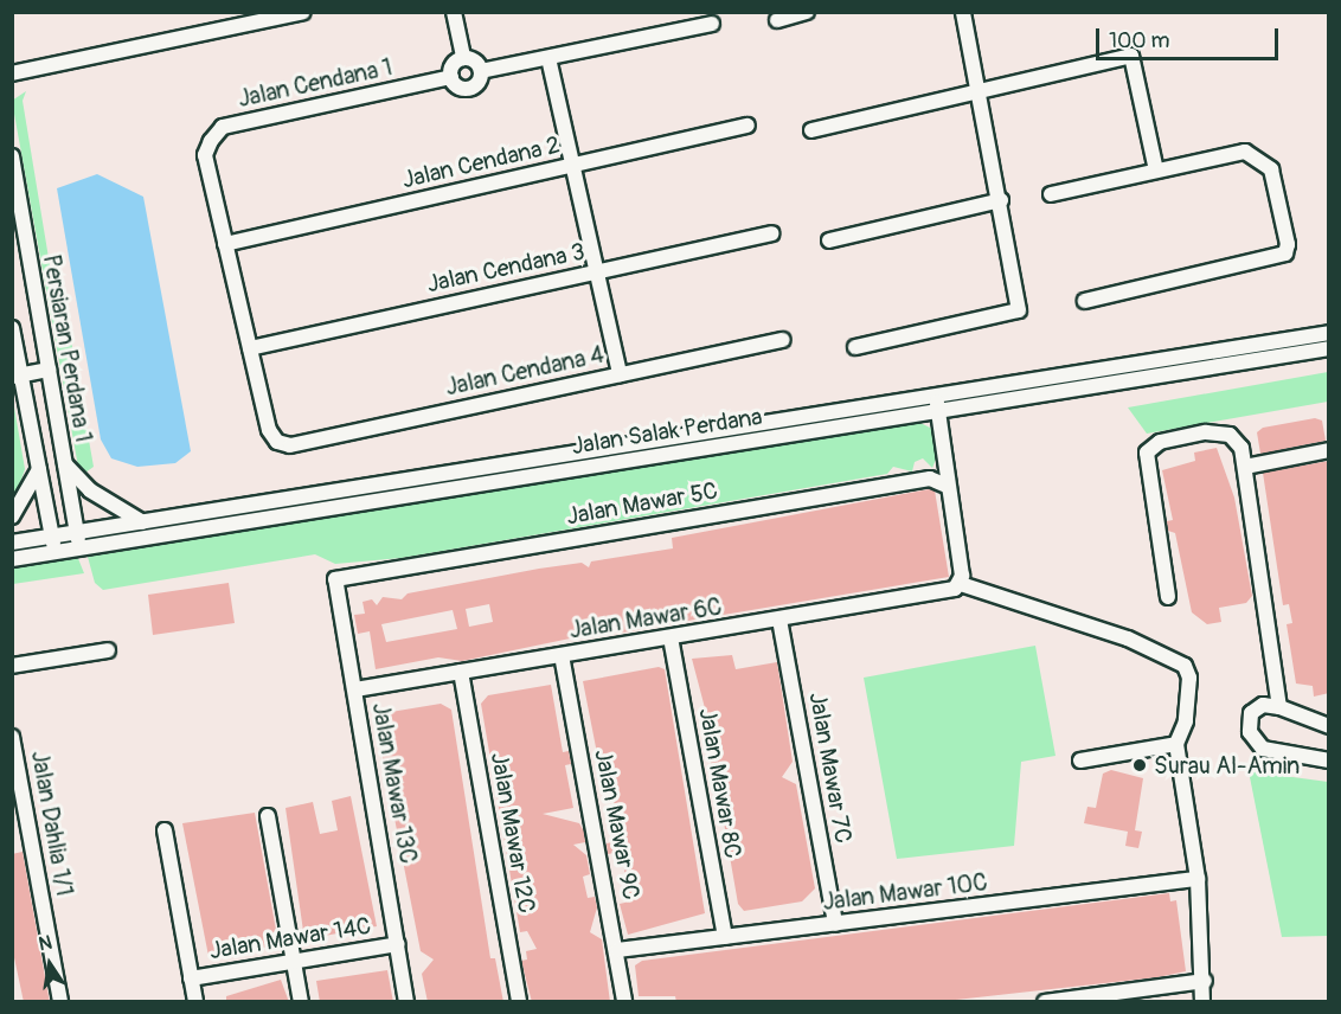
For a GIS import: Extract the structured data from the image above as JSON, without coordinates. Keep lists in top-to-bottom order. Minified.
{"streets":{"street":["Jalan Cendana 1","Jalan Cendana 2","Jalan Cendana 3","Persiaran Perdana 1","Jalan Cendana 4","Jalan Salak Perdana","Jalan Mawar 5C","Jalan Mawar 6C","Jalan Mawar 7C","Jalan Mawar 13C","Jalan Mawar 8C","Jalan Dahlia 1/1","Jalan Mawar 9C","Jalan Mawar 12C","Jalan Mawar 10C","Jalan Mawar 14C"]},"crossings":[["Jalan Cendana 1","Jalan Cendana 2"],["Jalan Cendana 3","Jalan Cendana 4"],["Persiaran Perdana 1","Jalan Salak Perdana"],["Jalan Mawar 5C","Jalan Mawar 13C"],["Jalan Mawar 6C","Jalan Mawar 7C"],["Jalan Mawar 6C","Jalan Mawar 13C"],["Jalan Mawar 6C","Jalan Mawar 8C"],["Jalan Mawar 6C","Jalan Mawar 9C"],["Jalan Mawar 6C","Jalan Mawar 12C"],["Jalan Mawar 7C","Jalan Mawar 10C"],["Jalan Mawar 13C","Jalan Mawar 14C"],["Jalan Mawar 8C","Jalan Mawar 10C"],["Jalan Mawar 9C","Jalan Mawar 10C"]],"places":["Surau Al-Amin"],"scale_bar":"100 m","north":"top"}
